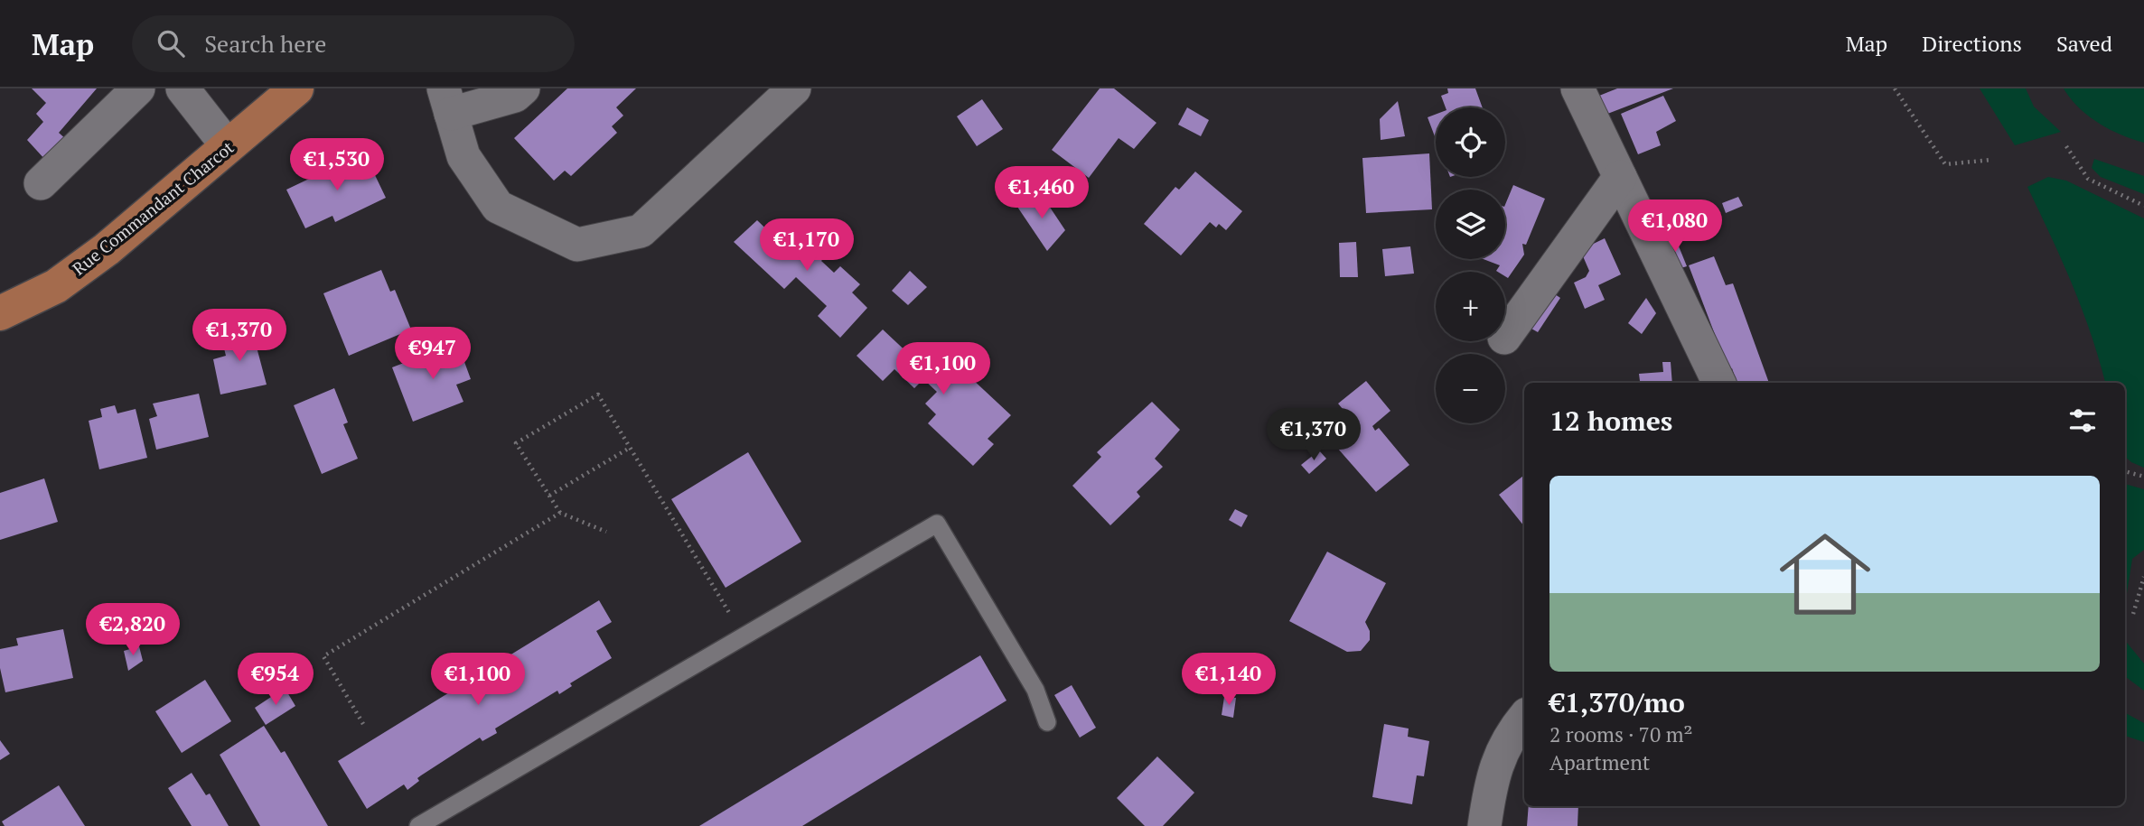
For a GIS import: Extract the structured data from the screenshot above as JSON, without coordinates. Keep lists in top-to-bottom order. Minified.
{"streets":{"main road":["Rue Commandant Charcot"]},"page":{"header":"Map","search":"Search here","nav":["Map","Directions","Saved"],"map_buttons":["+","−"],"price":["€1,530","€1,460","€1,080","€1,170","€1,370","€947","€1,100","€1,370","€2,820","€954","€1,100","€1,140"],"heading":"12 homes","list":[{"name":"€1,370/mo","note":"2 rooms · 70 m² · Apartment"}]}}
